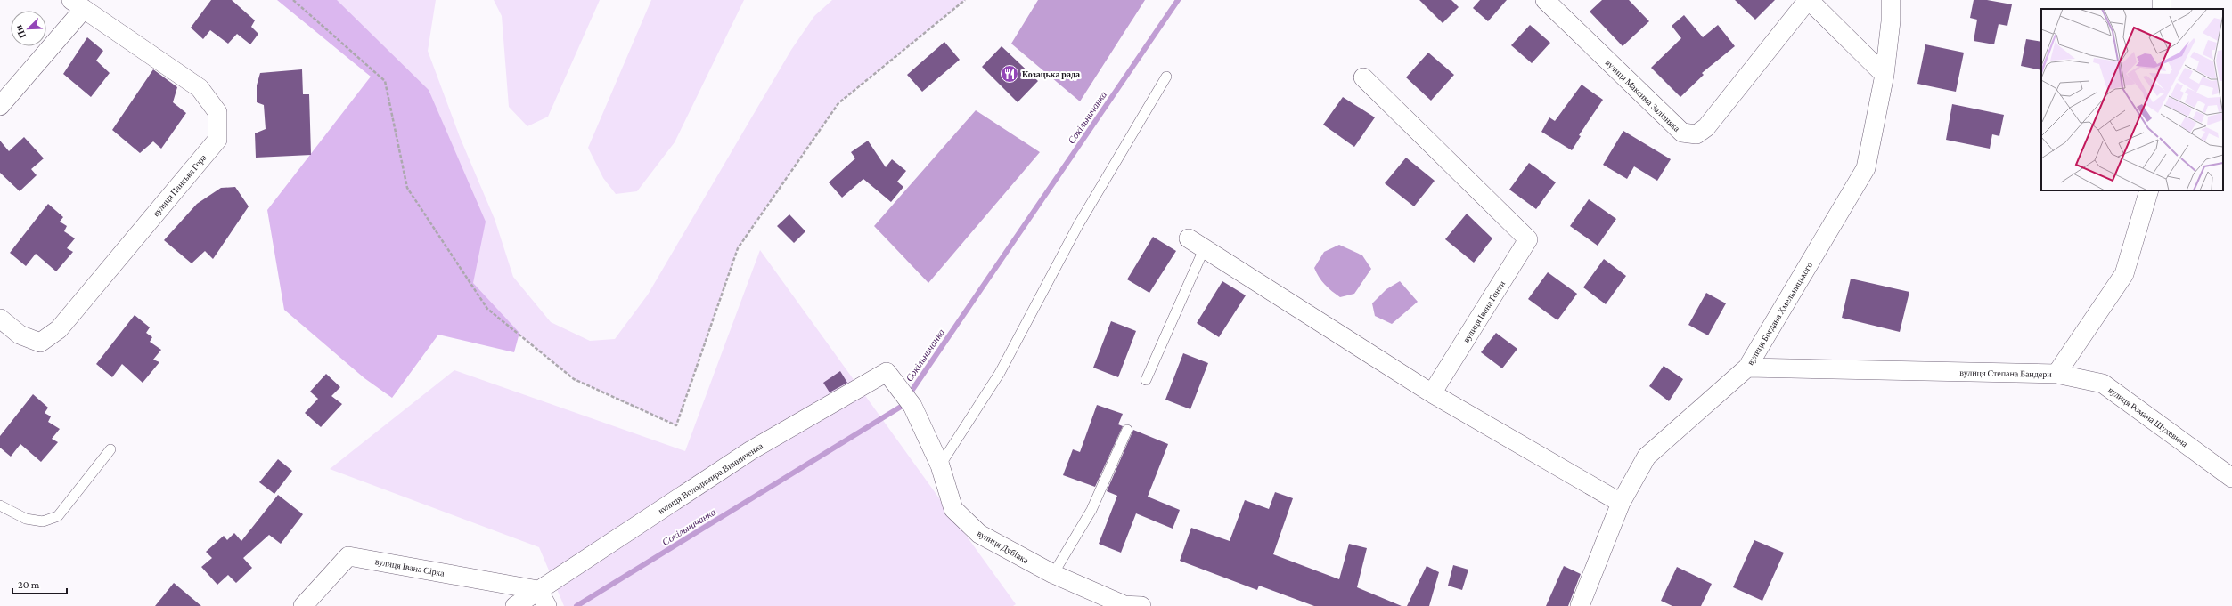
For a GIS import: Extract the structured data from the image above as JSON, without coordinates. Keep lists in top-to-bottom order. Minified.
{"streets":{"street":["вулиця Максима Залізняка","вулиця Панська Гора","вулиця Івана Ґонти","вулиця Богдана Хмельницького","вулиця Степана Бандери","вулиця Романа Шухевича","вулиця Володимира Винниченка","вулиця Дубівка","вулиця Івана Сірка"]},"crossings":[["вулиця Богдана Хмельницького","вулиця Степана Бандери"],["вулиця Степана Бандери","вулиця Романа Шухевича"],["вулиця Володимира Винниченка","вулиця Дубівка"],["вулиця Володимира Винниченка","вулиця Івана Сірка"]],"water":["Сокільничанка"],"places":{"restaurant":["Козацька рада"]},"scale_bar":"20 m","north":"bottom left"}
